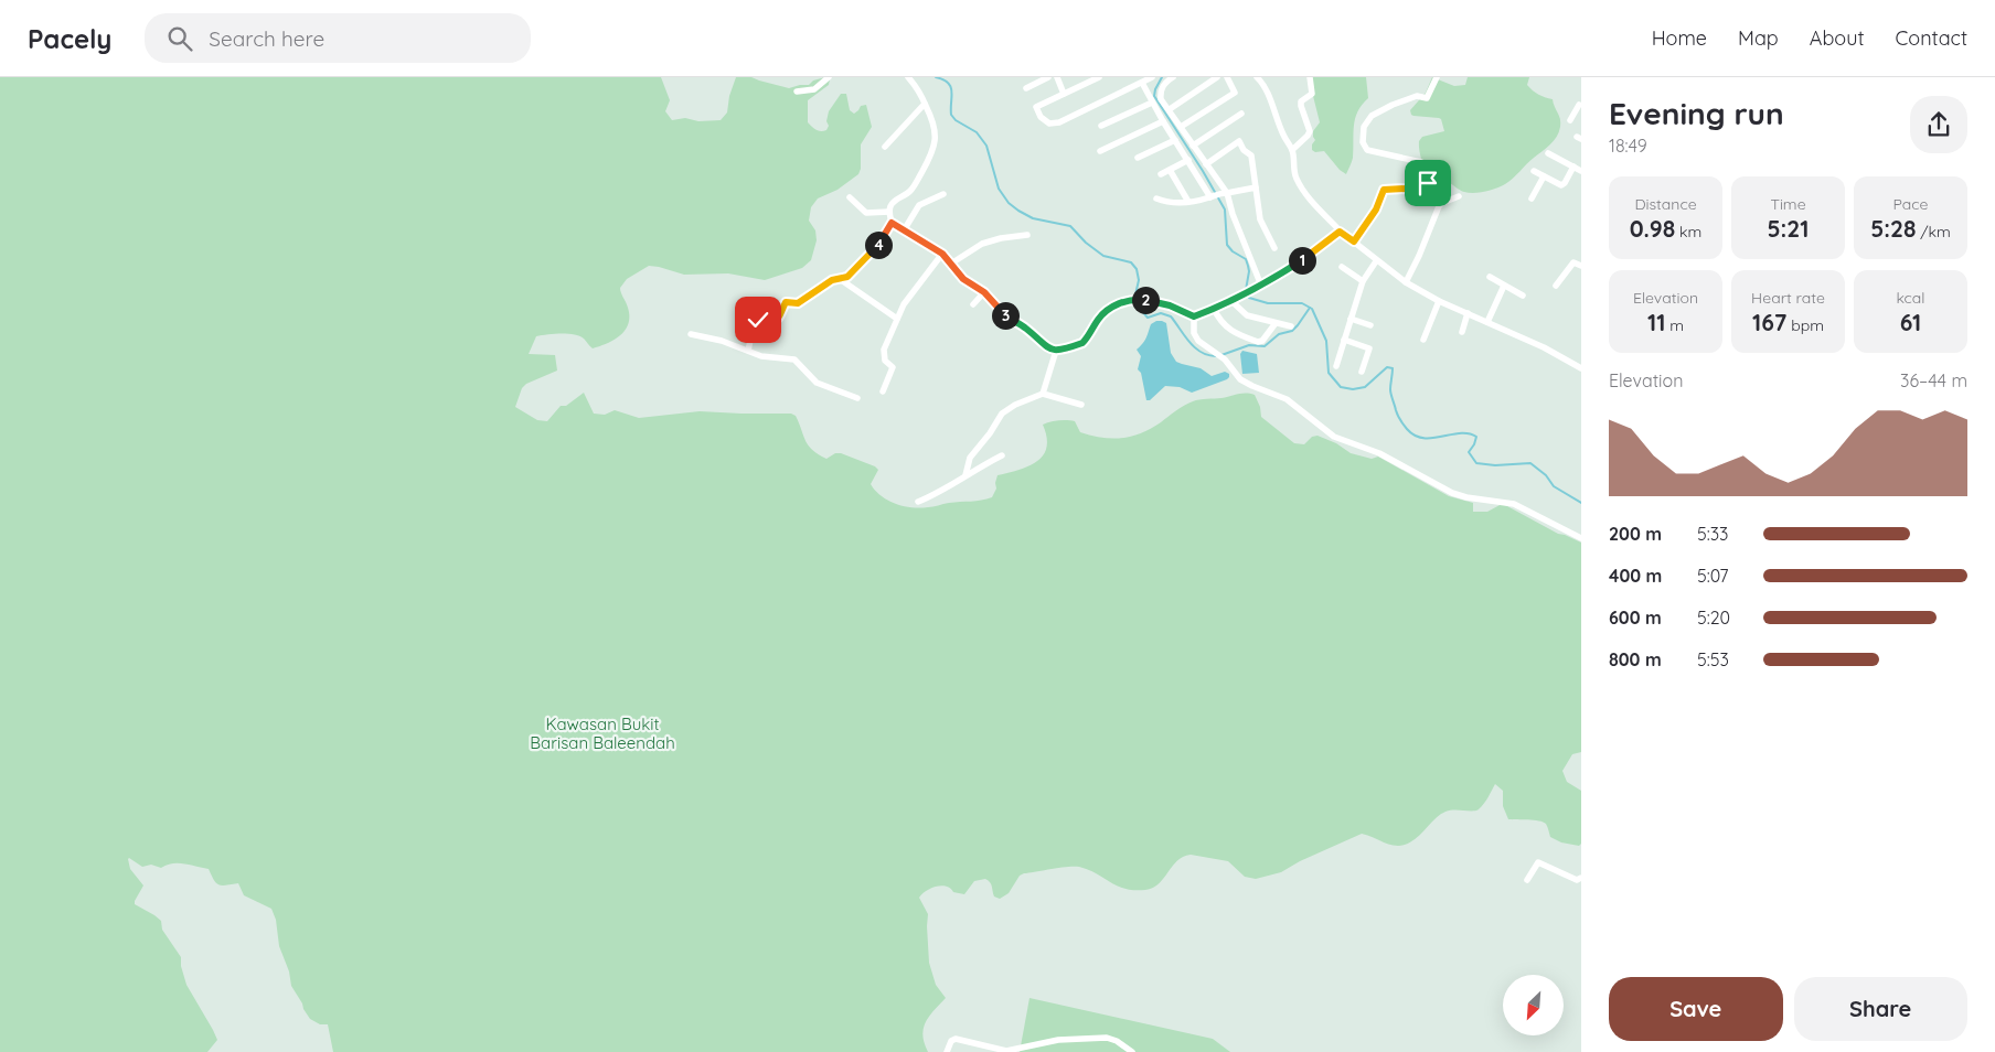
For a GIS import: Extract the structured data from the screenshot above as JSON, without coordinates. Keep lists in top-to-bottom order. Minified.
{"parks":["Kawasan Bukit Barisan Baleendah"],"north":"bottom left","page":{"header":"Pacely","search":"Search here","nav":["Home","Map","About","Contact"],"heading":["Evening run","18:49"],"stats":[["Distance","0.98 km"],["Time","5:21"],["Pace","5:28 /km"],["Elevation","11 m"],["Heart rate","167 bpm"],["kcal","61"]],"pins":["4","1","2","3"],"chart":["Elevation","36–44 m"],"list":[{"name":"200 m","note":"5:33"},{"name":"400 m","note":"5:07"},{"name":"600 m","note":"5:20"},{"name":"800 m","note":"5:53"}],"buttons":["Save","Share"]}}
